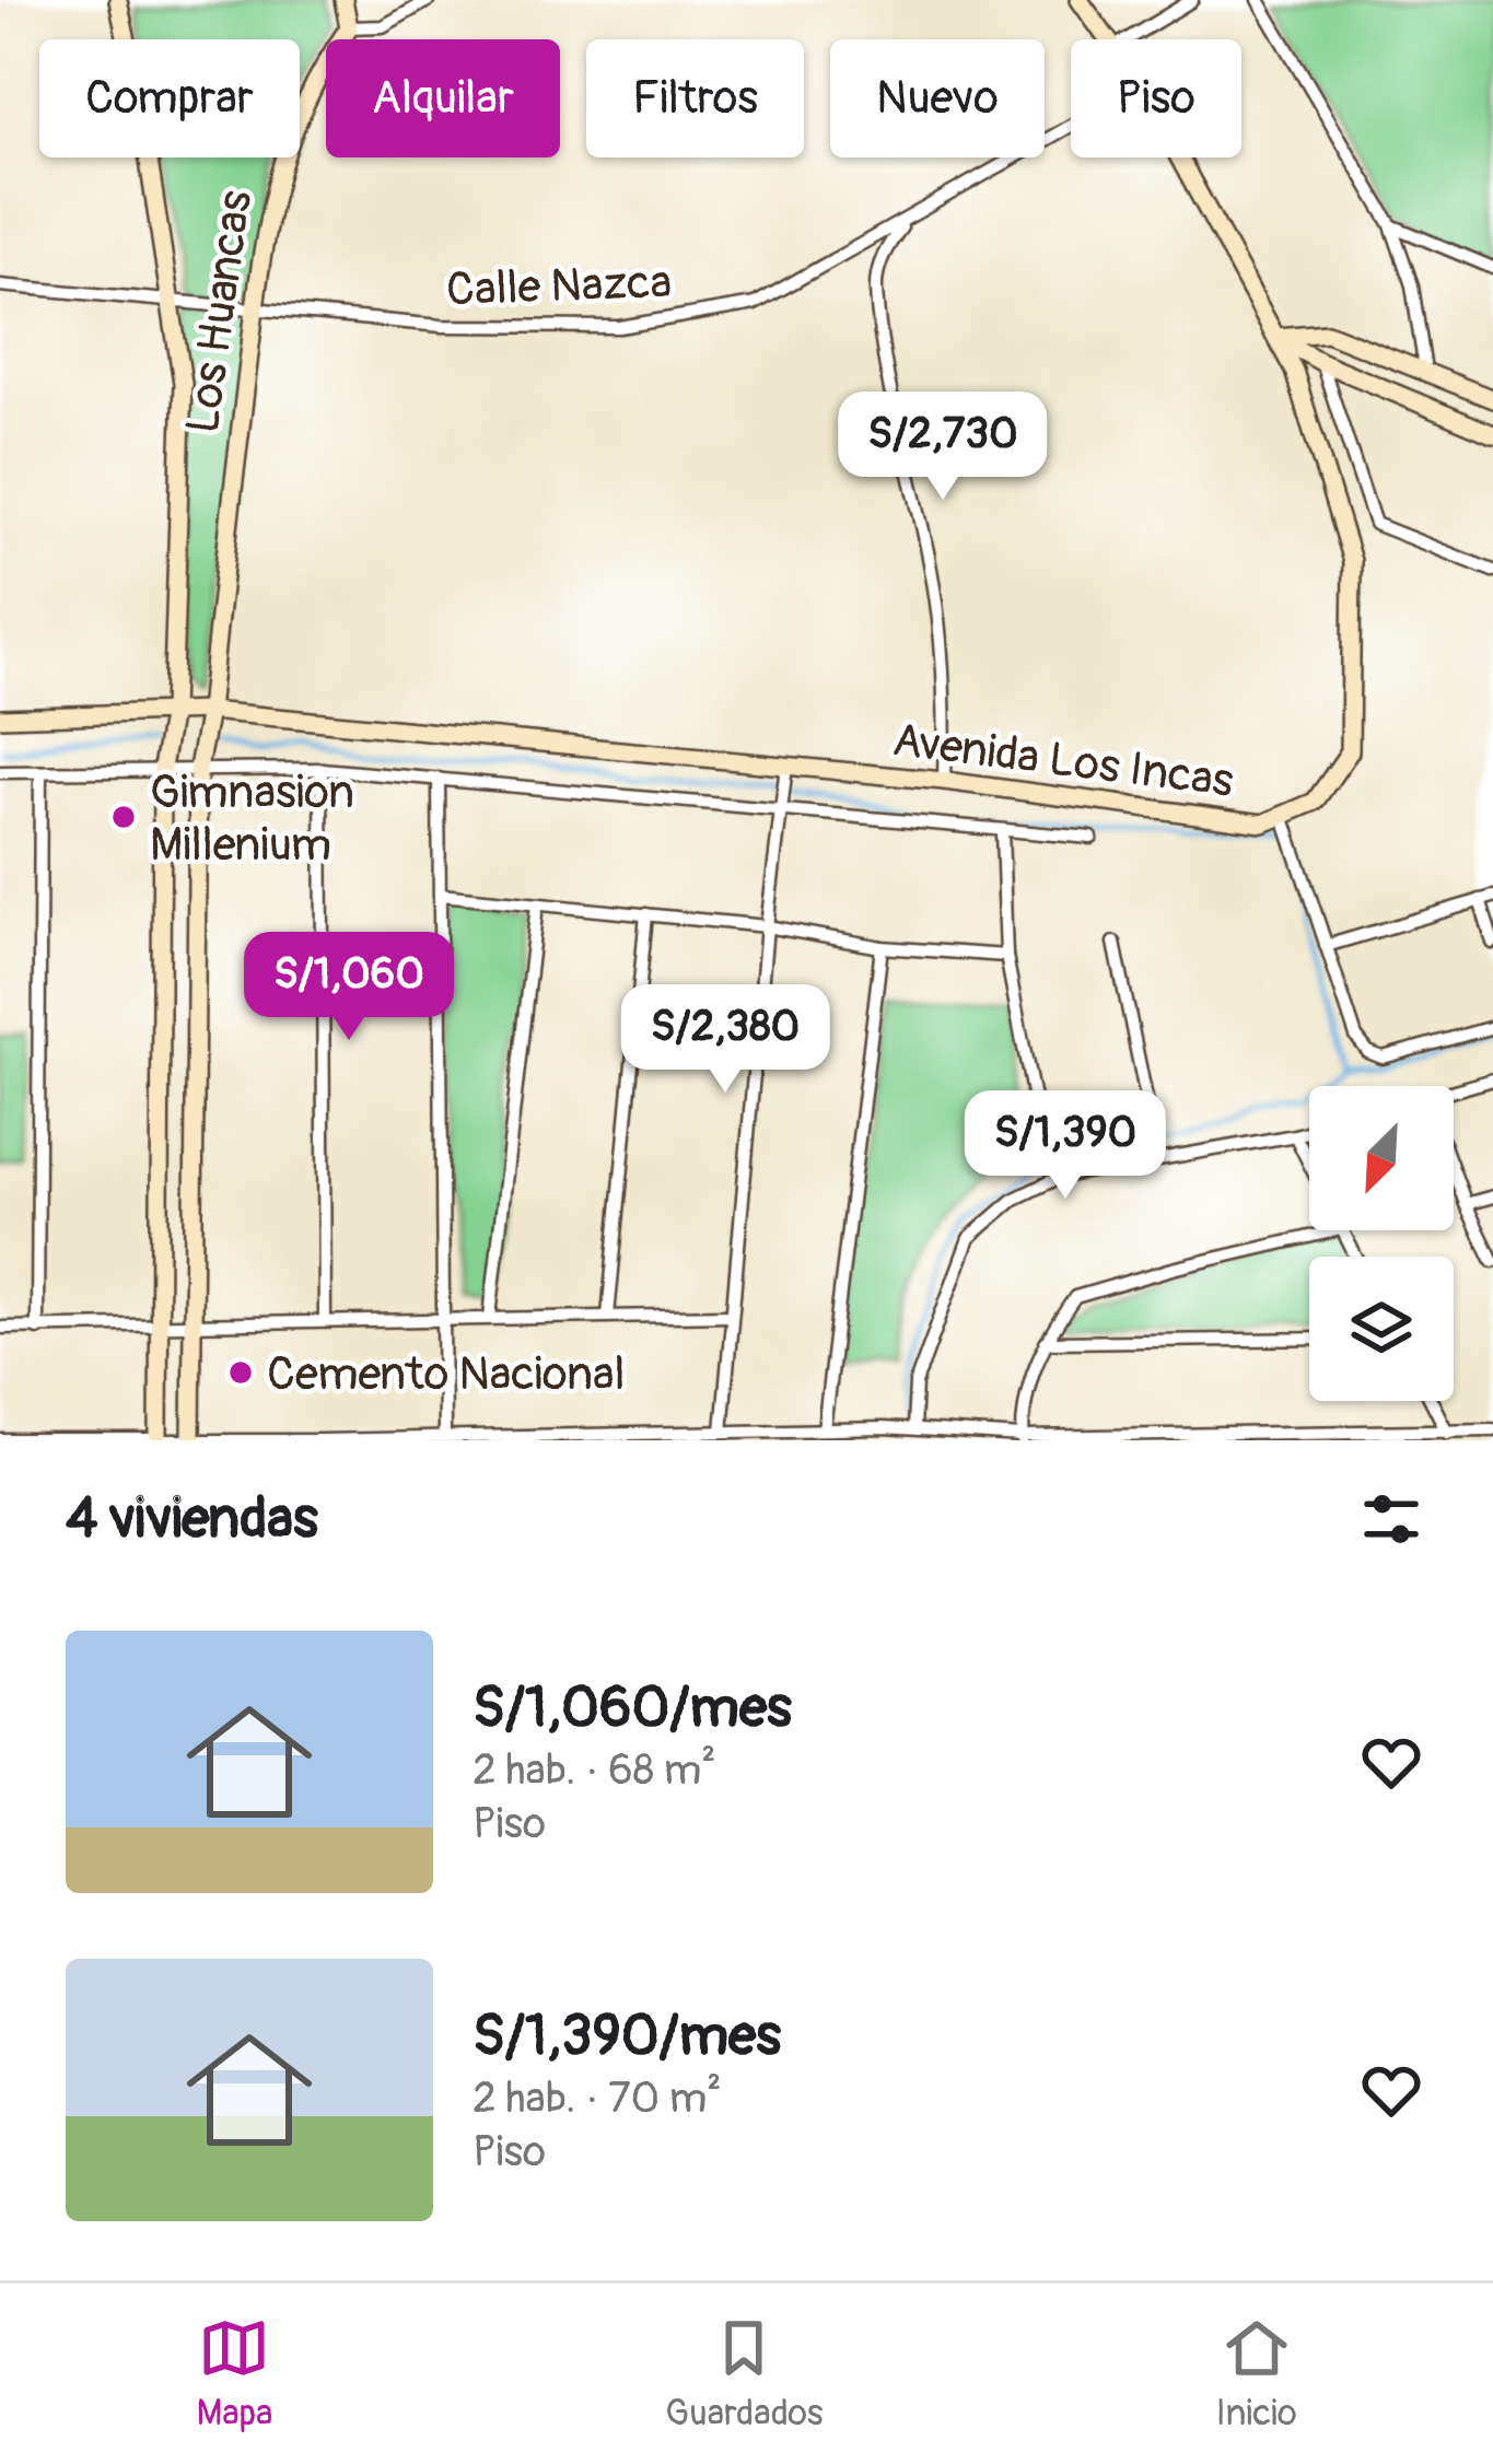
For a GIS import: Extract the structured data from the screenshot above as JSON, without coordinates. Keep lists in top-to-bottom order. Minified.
{"streets":{"main road":["Los Huancas","Avenida Los Incas"],"street":["Calle Nazca"]},"crossings":[["Calle Nazca","Los Huancas"],["Los Huancas","Avenida Los Incas"]],"places":["Gimnasion Millenium","Cemento Nacional"],"north":"bottom left","page":{"chip":["Comprar","Alquilar","Filtros","Nuevo","Piso"],"price":["S/2,730","S/1,060","S/2,380","S/1,390"],"heading":"4 viviendas","list":[{"name":"S/1,060/mes","note":"2 hab. · 68 m² · Piso"},{"name":"S/1,390/mes","note":"2 hab. · 70 m² · Piso"}],"tabs":["Mapa","Guardados","Inicio"]}}
